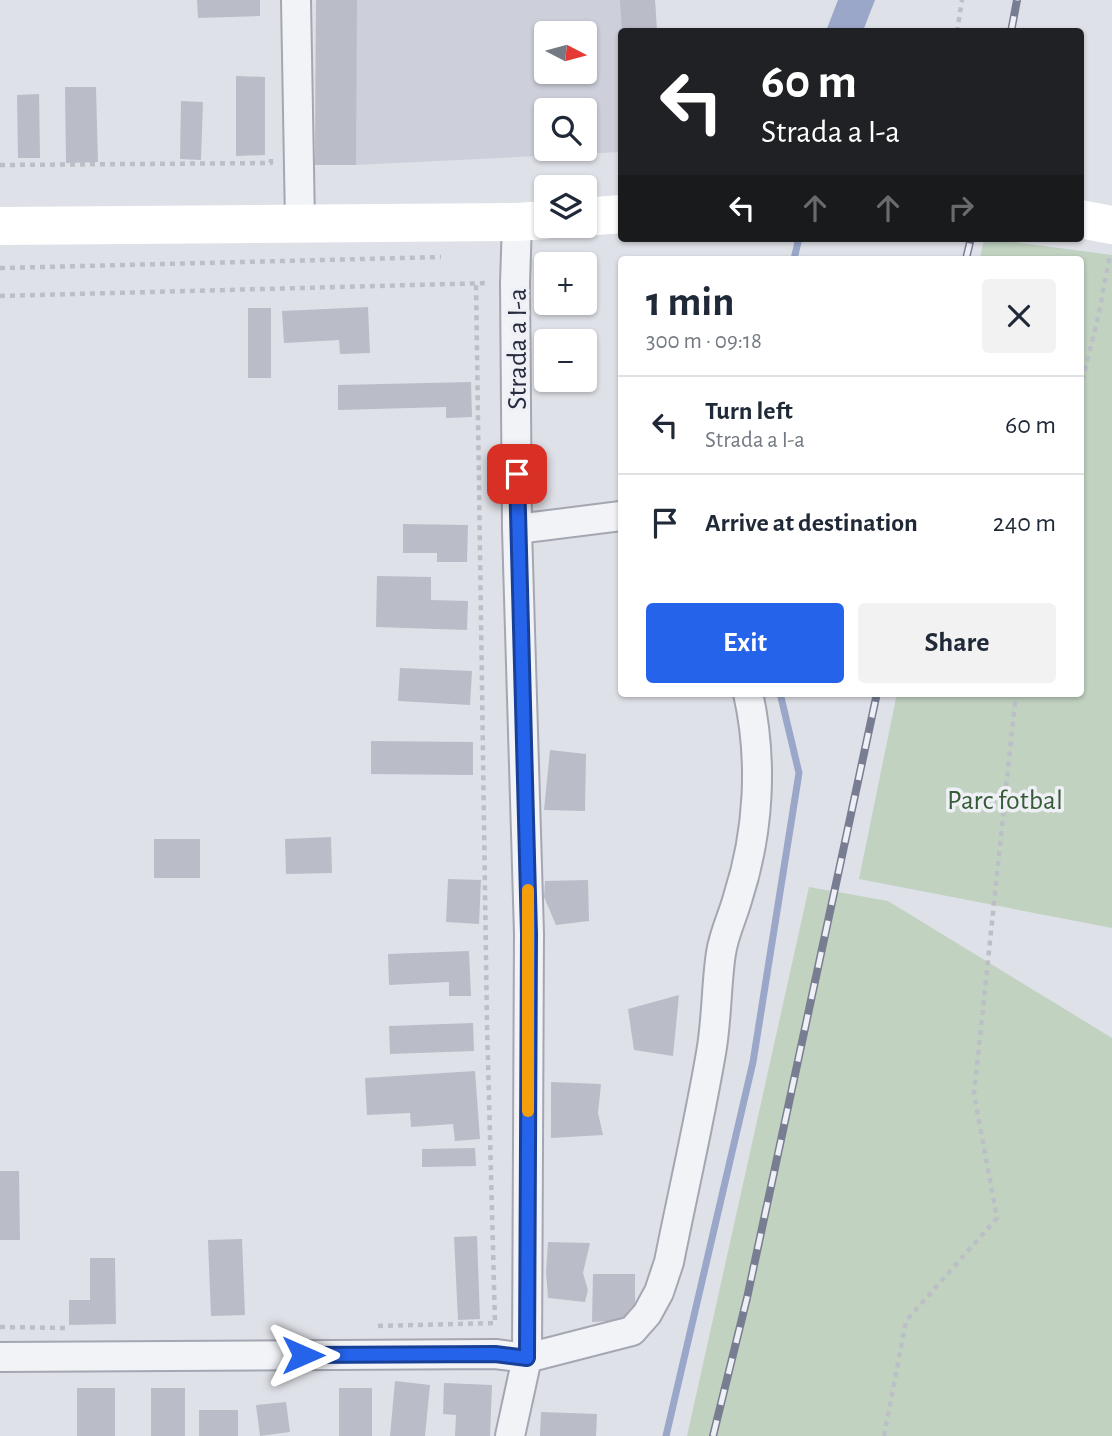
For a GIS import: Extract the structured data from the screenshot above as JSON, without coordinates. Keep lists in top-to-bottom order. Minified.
{"streets":{"street":["Strada a I-a"]},"parks":["Parc fotbal"],"north":"right","page":{"map_buttons":["+","−"],"turn":["60 m","Strada a I-a"],"heading":["1 min","300 m · 09:18"],"list":[{"name":"Turn left","note":"Strada a I-a","value":"60 m"},{"name":"Arrive at destination","value":"240 m"}],"buttons":["Exit","Share"]}}
